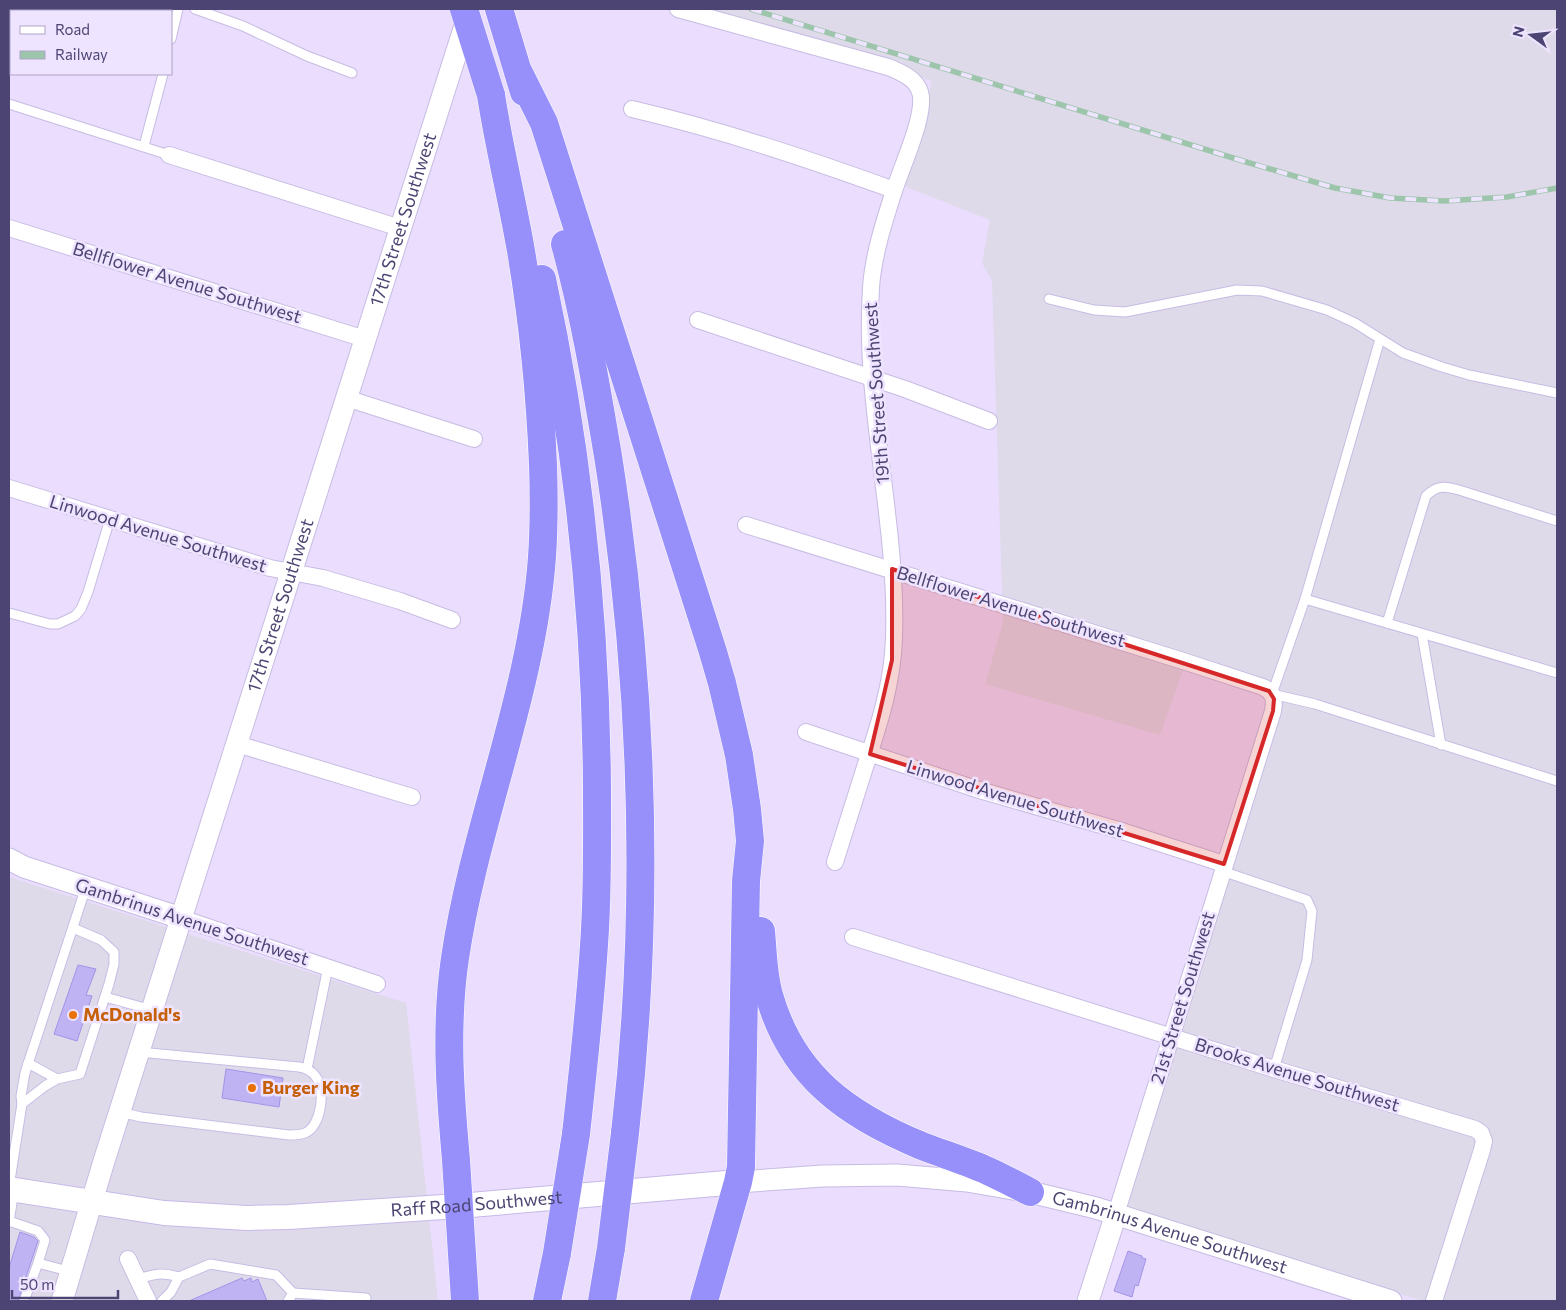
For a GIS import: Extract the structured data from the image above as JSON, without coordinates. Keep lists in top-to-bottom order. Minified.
{"streets":{"main road":["Raff Road Southwest"],"street":["17th Street Southwest","Bellflower Avenue Southwest","19th Street Southwest","Linwood Avenue Southwest","Gambrinus Avenue Southwest","21st Street Southwest","Brooks Avenue Southwest"]},"crossings":[["17th Street Southwest","Bellflower Avenue Southwest"],["17th Street Southwest","Linwood Avenue Southwest"],["17th Street Southwest","Gambrinus Avenue Southwest"],["17th Street Southwest","Raff Road Southwest"],["Bellflower Avenue Southwest","19th Street Southwest"],["Bellflower Avenue Southwest","21st Street Southwest"],["19th Street Southwest","Linwood Avenue Southwest"],["Linwood Avenue Southwest","21st Street Southwest"],["Gambrinus Avenue Southwest","21st Street Southwest"],["Gambrinus Avenue Southwest","Raff Road Southwest"],["21st Street Southwest","Brooks Avenue Southwest"]],"places":["McDonald's","Burger King"],"legend":["Road","Railway"],"scale_bar":"50 m","north":"left"}
